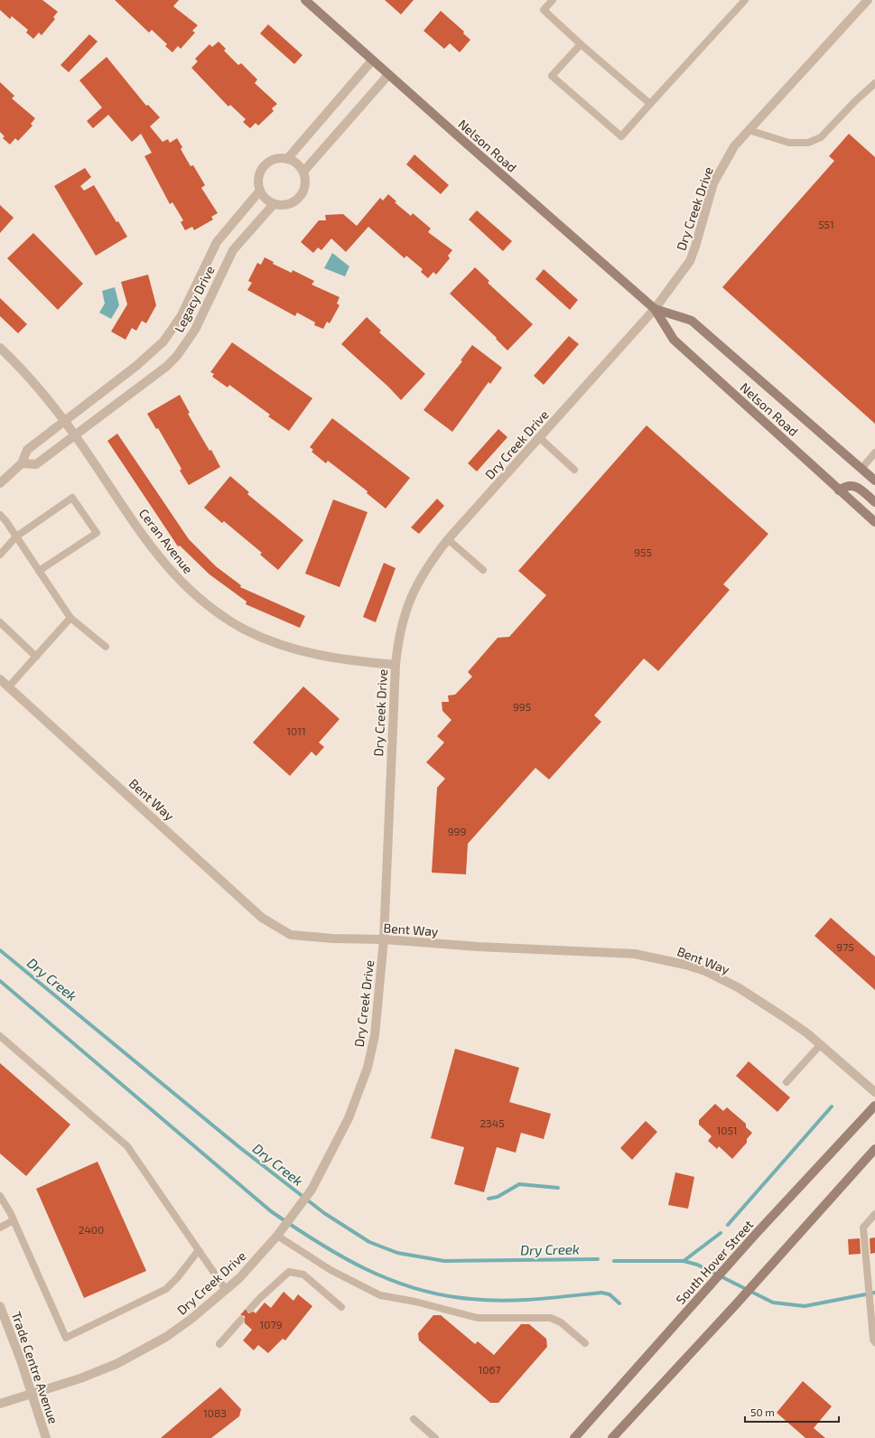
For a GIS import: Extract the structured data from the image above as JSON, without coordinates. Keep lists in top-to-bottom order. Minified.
{"streets":{"main road":["Nelson Road","South Hover Street"],"street":["Dry Creek Drive","Legacy Drive","Ceran Avenue","Bent Way","Trade Centre Avenue"]},"crossings":[["Nelson Road","Dry Creek Drive"],["Dry Creek Drive","Ceran Avenue"],["Dry Creek Drive","Bent Way"],["Dry Creek Drive","Trade Centre Avenue"],["Legacy Drive","Ceran Avenue"]],"water":["Dry Creek"],"house_numbers":["551","955","995","1011","999","975","2345","1051","2400","1079","1067","1083"],"scale_bar":"50 m"}
